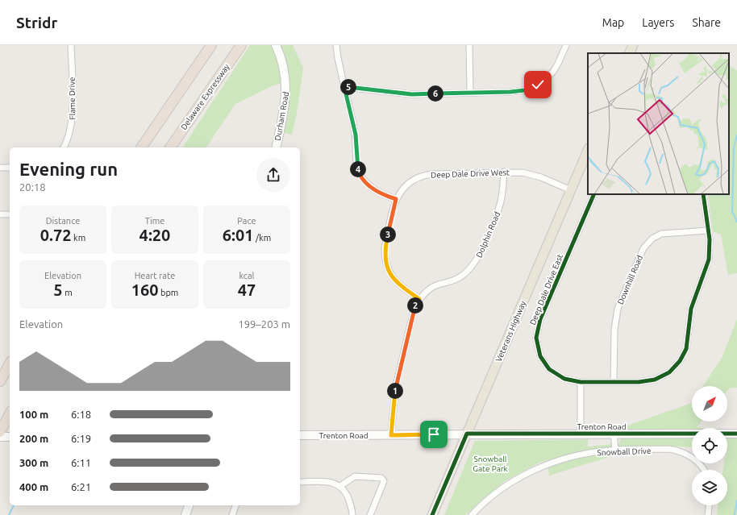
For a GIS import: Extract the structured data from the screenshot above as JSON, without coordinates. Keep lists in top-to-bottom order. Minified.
{"streets":{"highway":["Delaware Expressway"],"main road":["Durham Road","Veterans Highway","Trenton Road"],"street":["Flame Drive","Deep Dale Drive West","Dolphin Road","Downhill Road","Deep Dale Drive East","Snowball Drive"]},"crossings":[["Deep Dale Drive West","Dolphin Road"],["Deep Dale Drive West","Veterans Highway"],["Dolphin Road","Trenton Road"],["Downhill Road","Deep Dale Drive East"],["Veterans Highway","Trenton Road"]],"parks":["Snowball Gate Park"],"north":"top right","page":{"header":"Stridr","nav":["Map","Layers","Share"],"pins":["5","6","4","3","2","1"],"heading":["Evening run","20:18"],"stats":[["Distance","0.72 km"],["Time","4:20"],["Pace","6:01 /km"],["Elevation","5 m"],["Heart rate","160 bpm"],["kcal","47"]],"chart":["Elevation","199–203 m"],"list":[{"name":"100 m","note":"6:18"},{"name":"200 m","note":"6:19"},{"name":"300 m","note":"6:11"},{"name":"400 m","note":"6:21"}]}}
